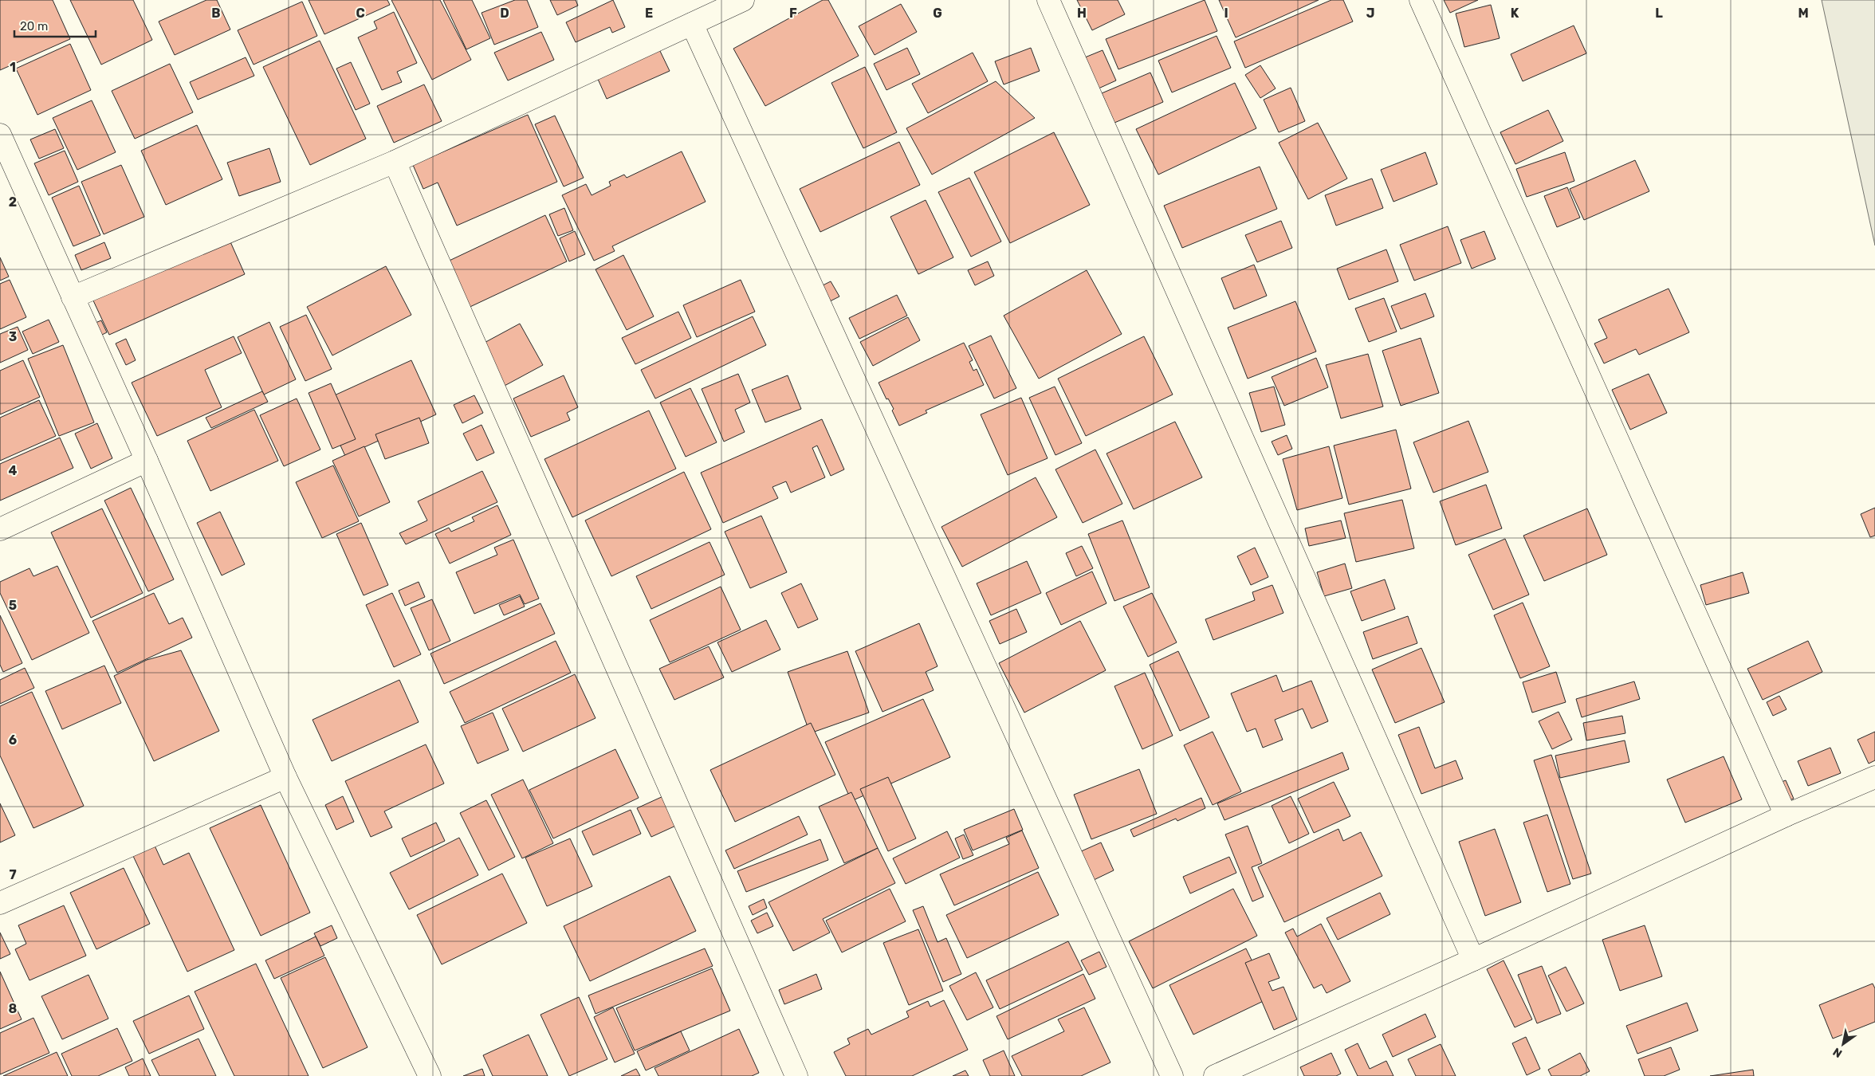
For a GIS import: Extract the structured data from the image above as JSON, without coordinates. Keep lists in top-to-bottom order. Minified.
{"scale_bar":"20 m","north":"bottom left","grid":{"columns":["B","C","D","E","F","G","H","I","J","K","L","M"],"rows":["1","2","3","4","5","6","7","8"]}}
